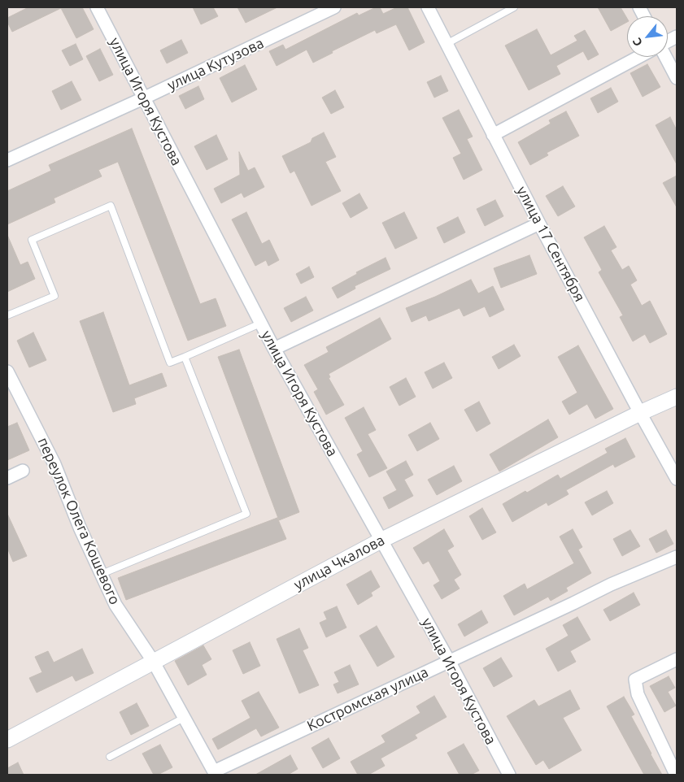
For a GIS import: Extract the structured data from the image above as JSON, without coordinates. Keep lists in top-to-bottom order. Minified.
{"streets":{"street":["улица Кутузова","улица Игоря Кустова","улица 17 Сентября","переулок Олега Кошевого","улица Чкалова","Костромская улица"]},"crossings":[["улица Кутузова","улица Игоря Кустова"],["улица Игоря Кустова","улица Чкалова"],["улица Игоря Кустова","Костромская улица"],["улица 17 Сентября","улица Чкалова"],["переулок Олега Кошевого","улица Чкалова"],["переулок Олега Кошевого","Костромская улица"]],"north":"bottom left"}
